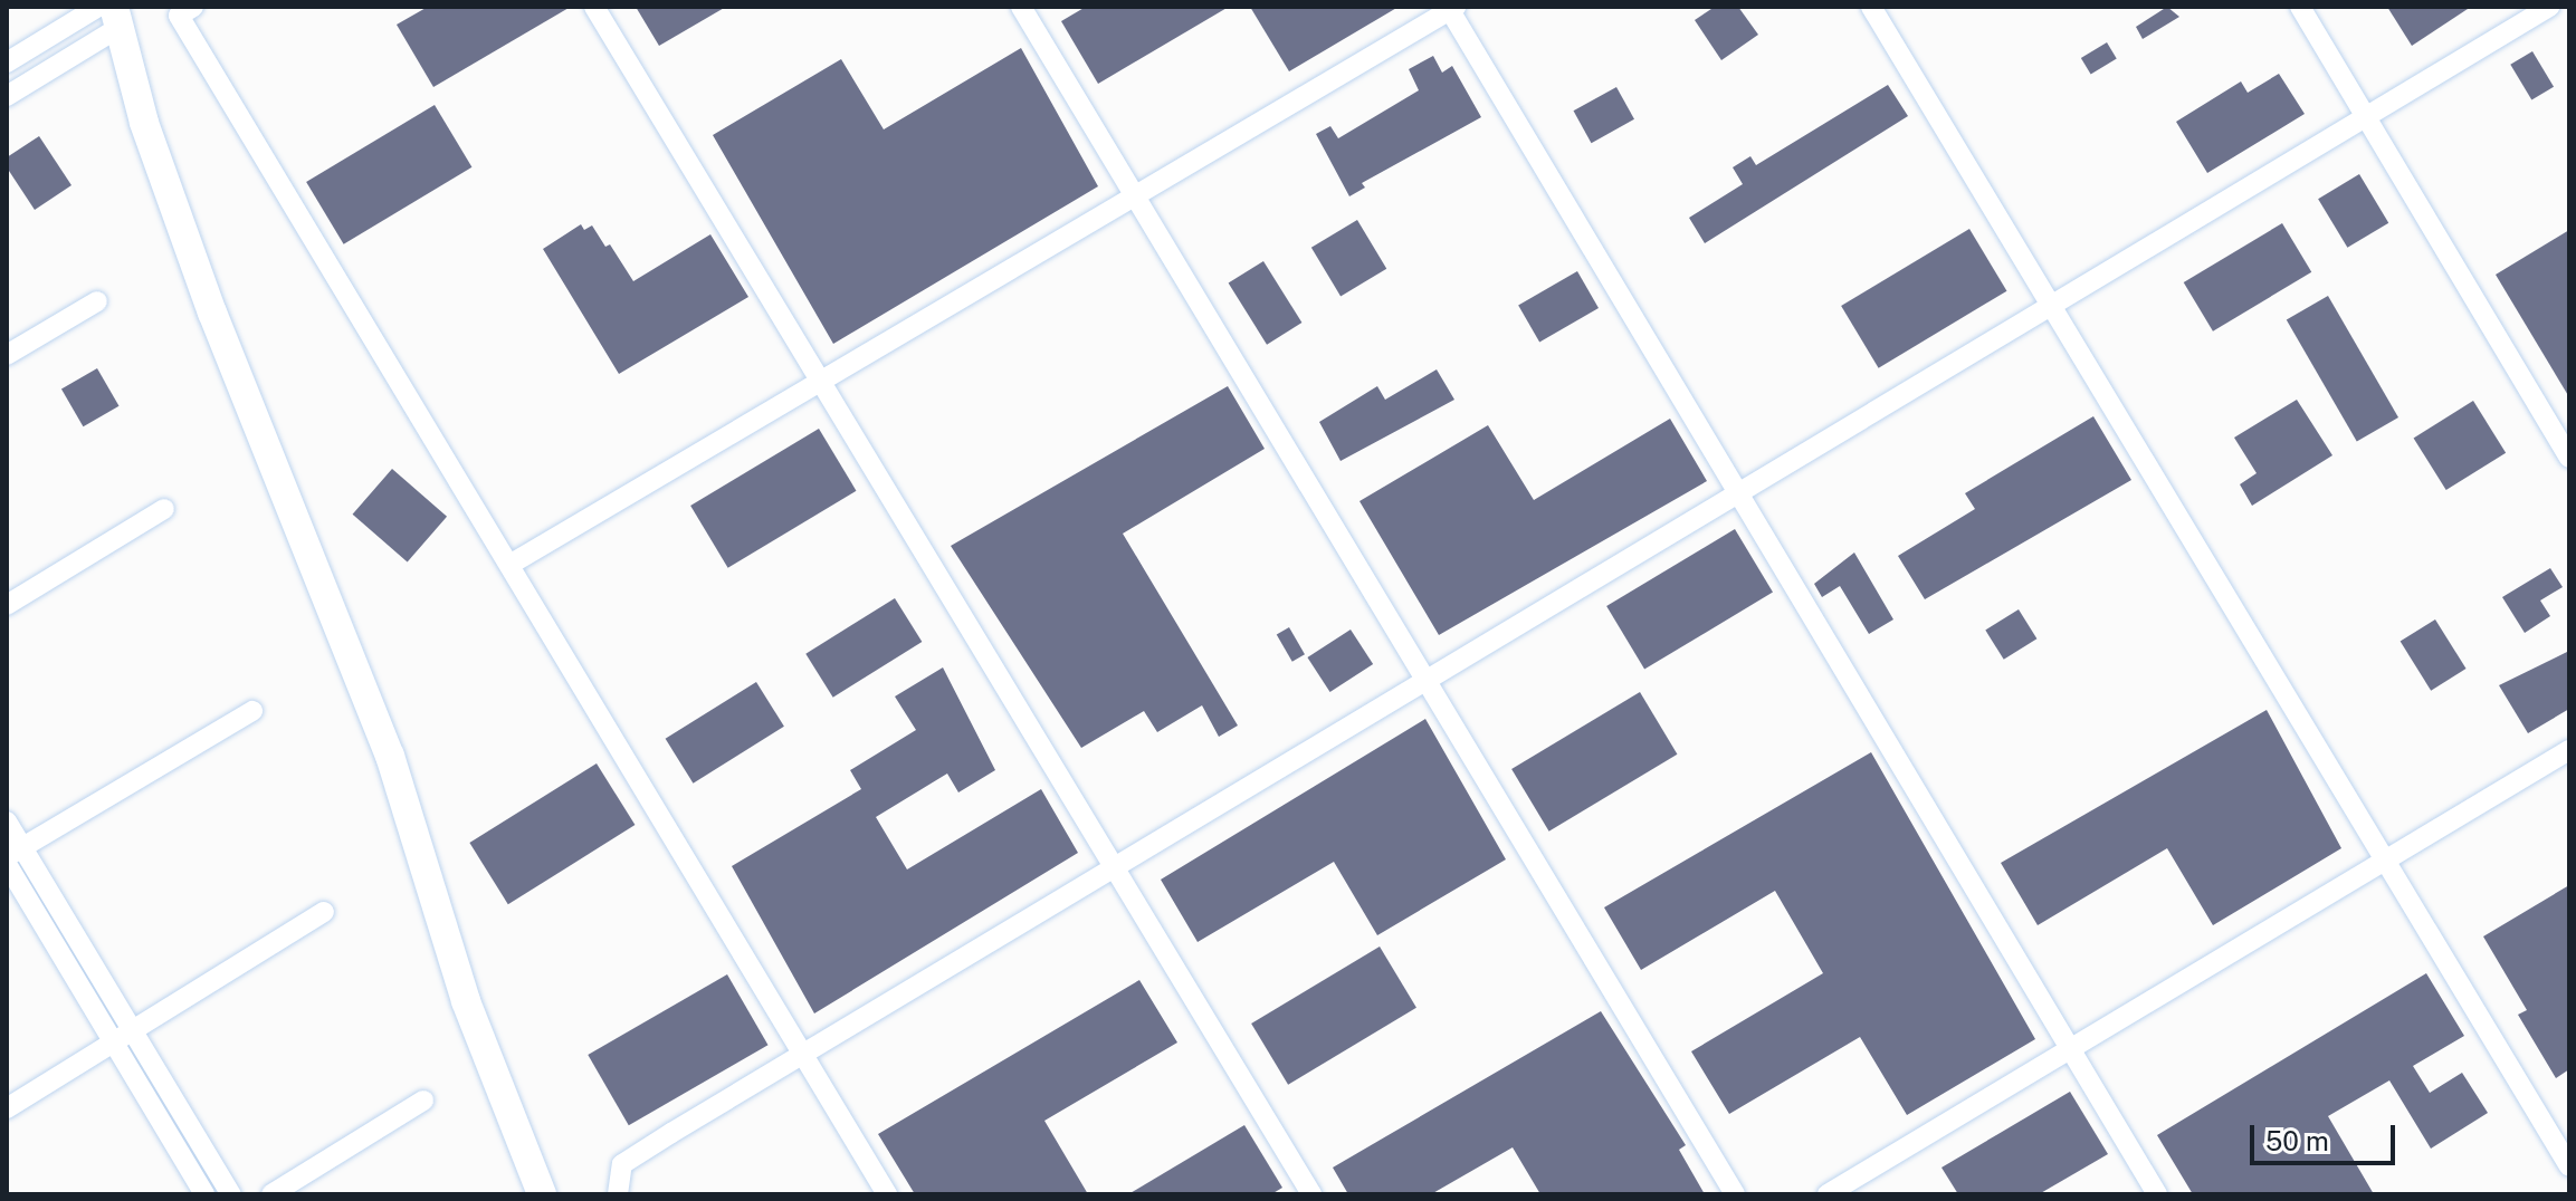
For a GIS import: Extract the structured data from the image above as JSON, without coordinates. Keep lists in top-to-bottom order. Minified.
{"scale_bar":"50 m"}
